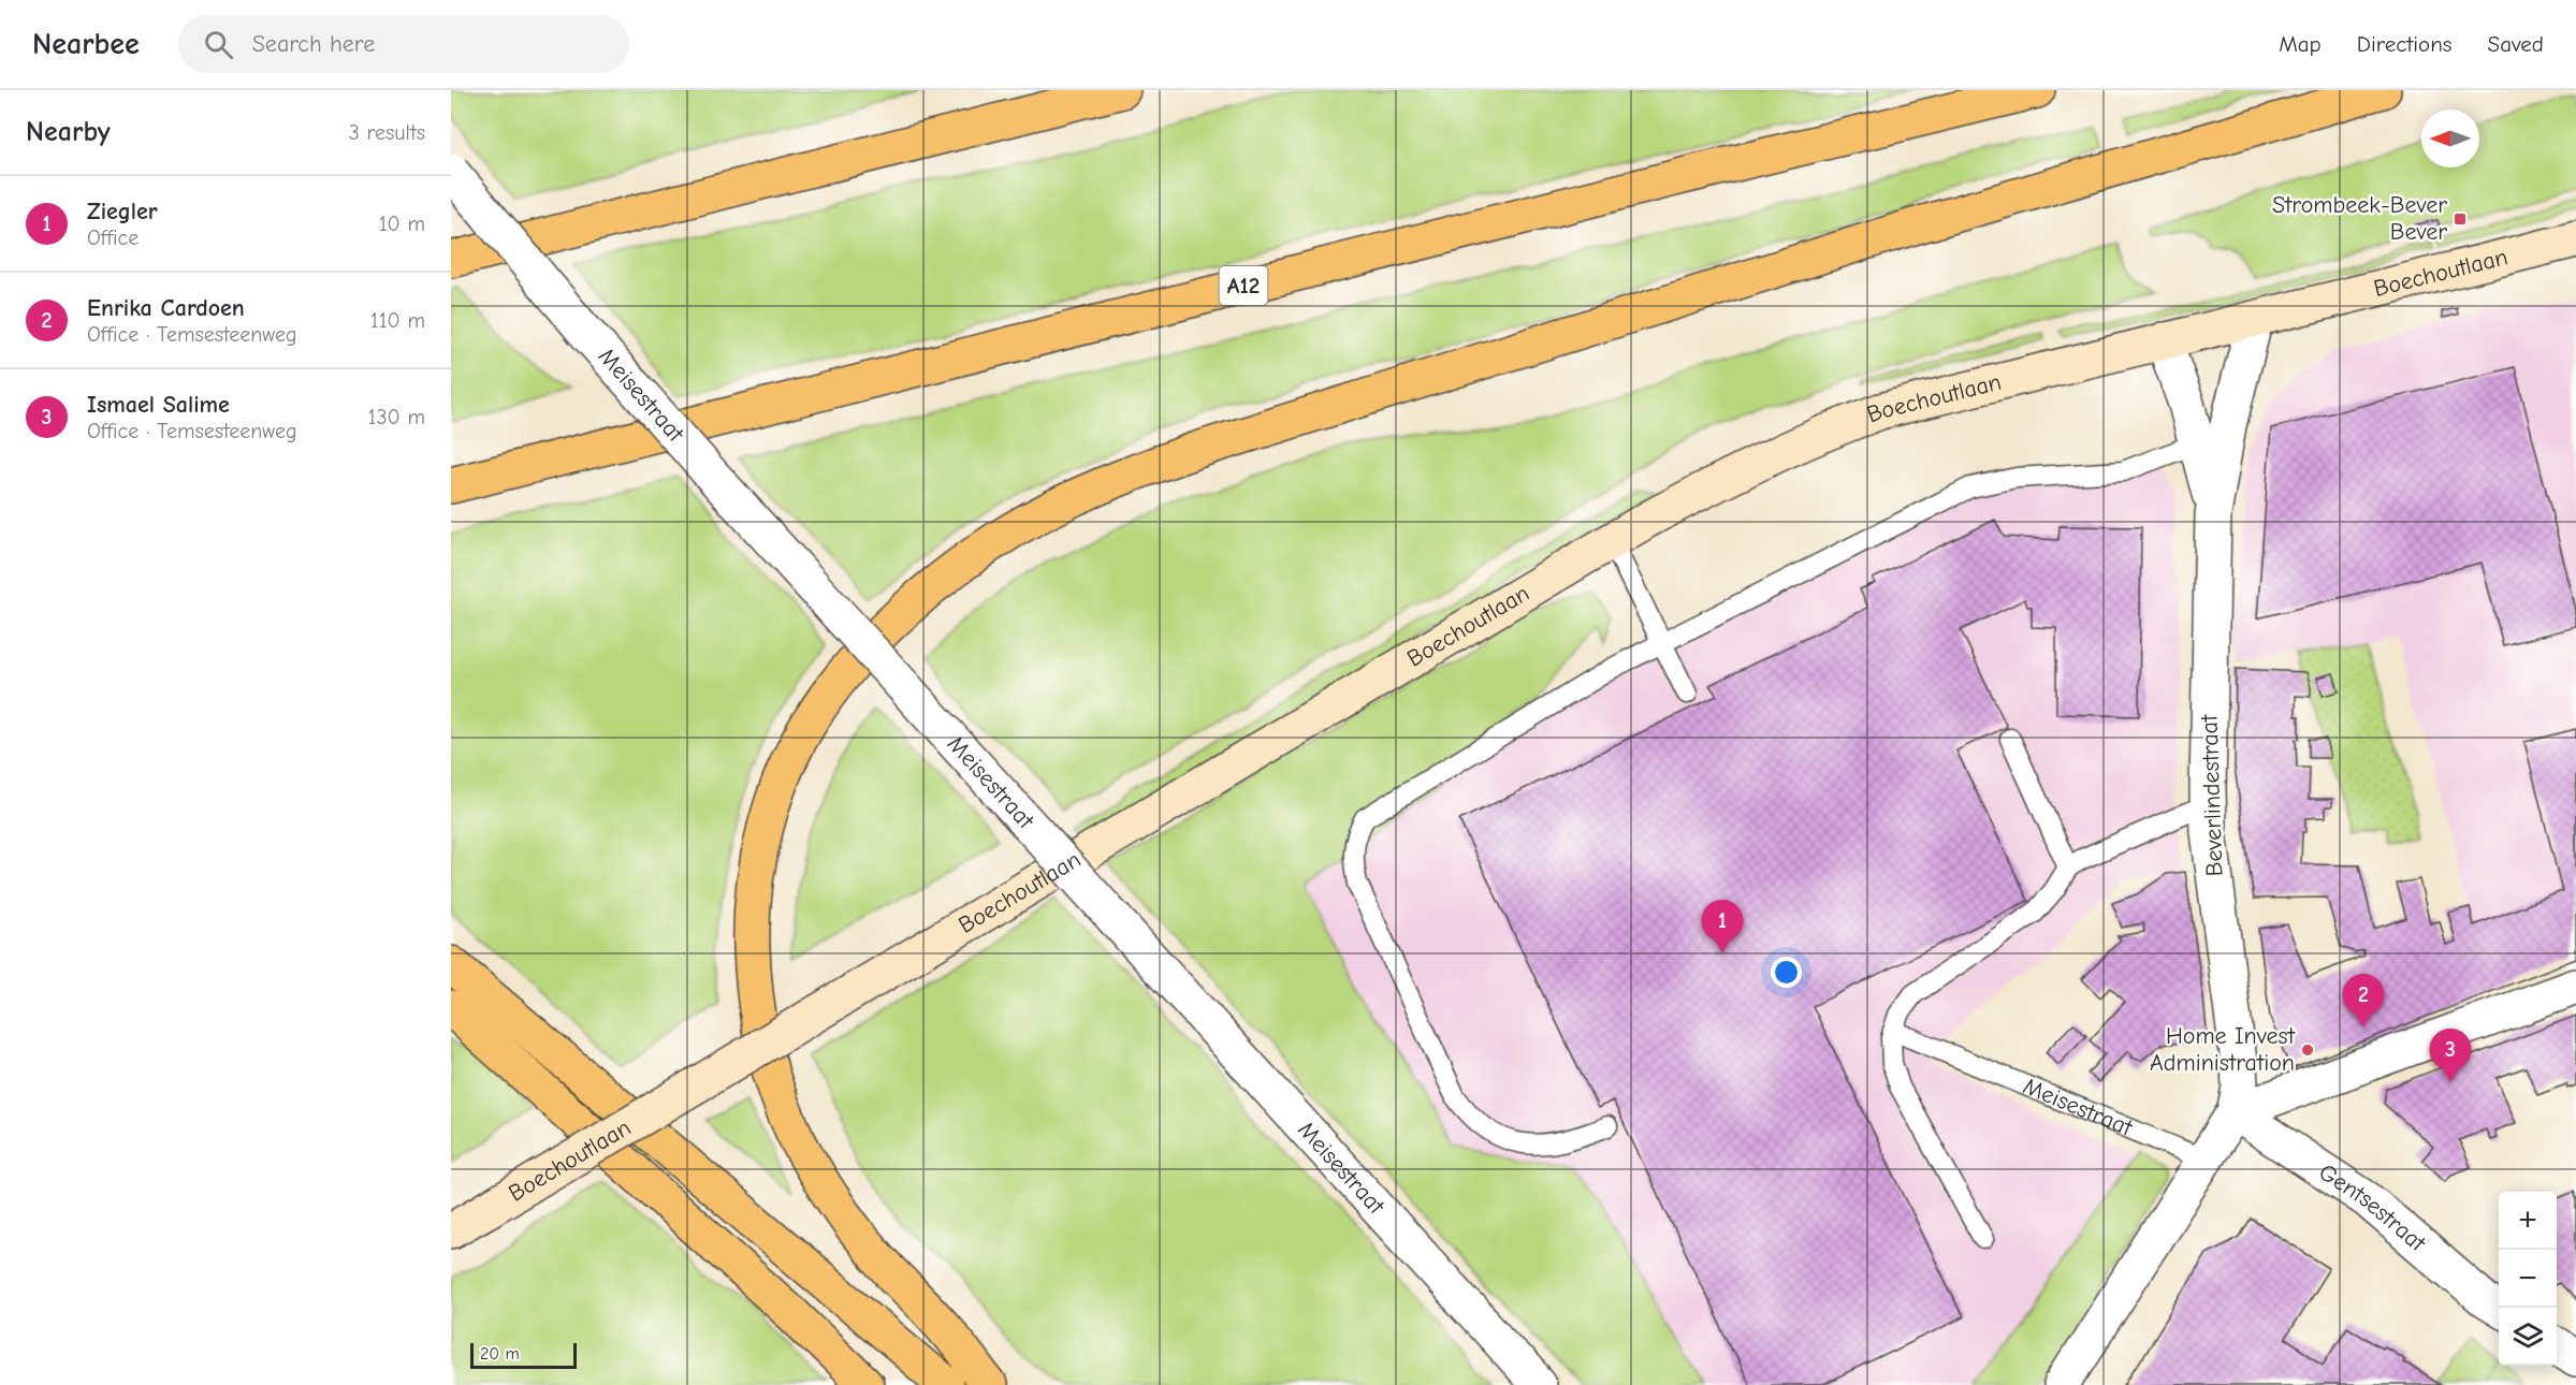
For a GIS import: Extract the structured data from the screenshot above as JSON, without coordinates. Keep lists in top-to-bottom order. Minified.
{"streets":{"highway":["A12"],"main road":["Boechoutlaan"],"street":["Meisestraat","Beverlindestraat","Gentsestraat"]},"crossings":[["Boechoutlaan","Beverlindestraat"],["Beverlindestraat","Gentsestraat"]],"places":{"transit":["Strombeek-Bever Bever"],"other":["Home Invest Administration"]},"scale_bar":"20 m","north":"left","page":{"header":"Nearbee","search":"Search here","nav":["Map","Directions","Saved"],"heading":["Nearby","3 results"],"list":[{"mark":"1","name":"Ziegler","note":"Office","value":"10 m"},{"mark":"2","name":"Enrika Cardoen","note":"Office · Temsesteenweg","value":"110 m"},{"mark":"3","name":"Ismael Salime","note":"Office · Temsesteenweg","value":"130 m"}],"pins":["1","2","3"],"map_buttons":["+","−"],"scale":"20 m"}}
